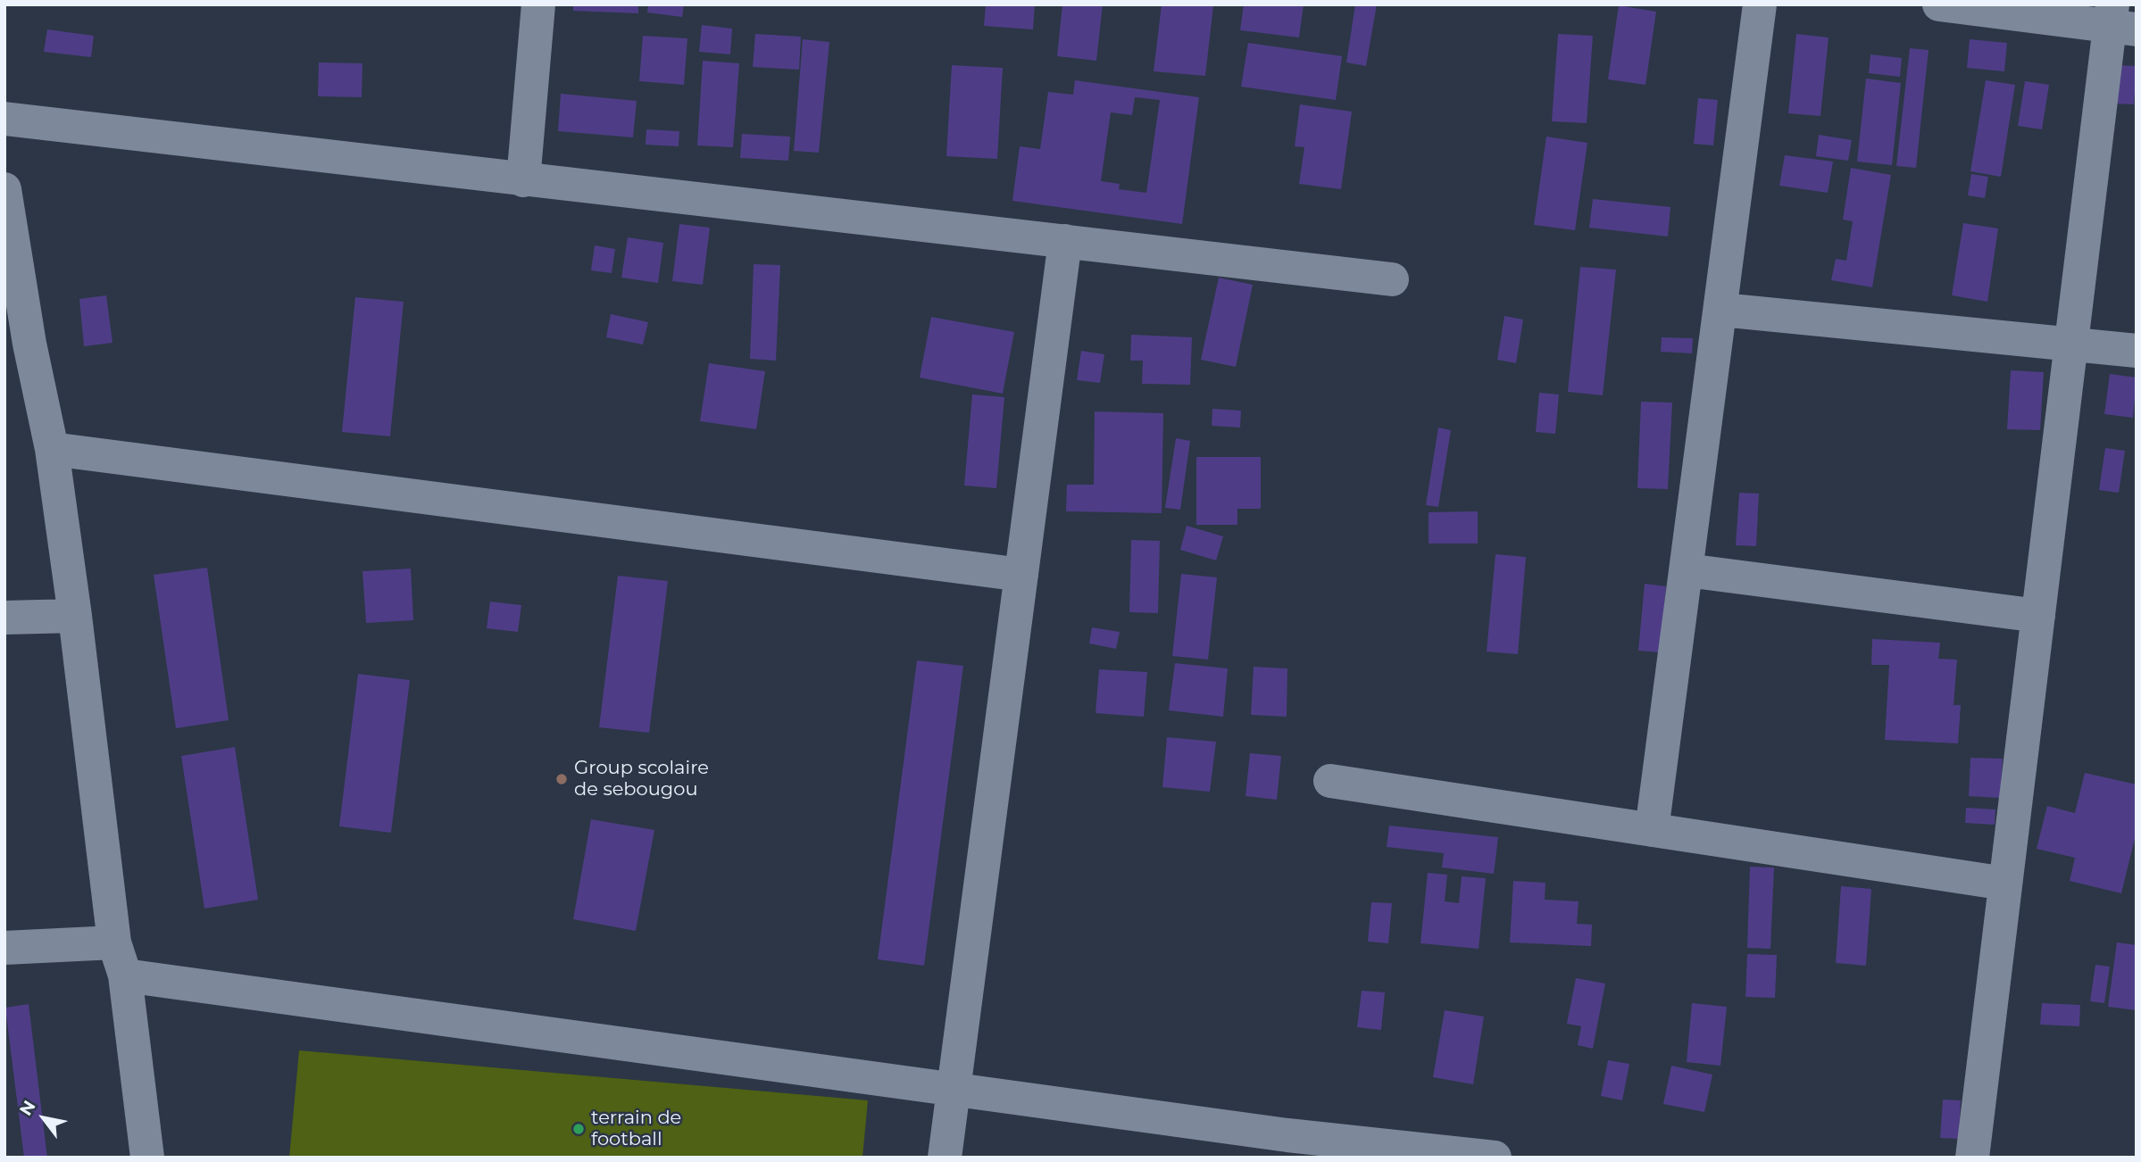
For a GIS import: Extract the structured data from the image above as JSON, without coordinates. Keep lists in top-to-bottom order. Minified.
{"places":["Group scolaire de sebougou","terrain de football"],"north":"top left"}
